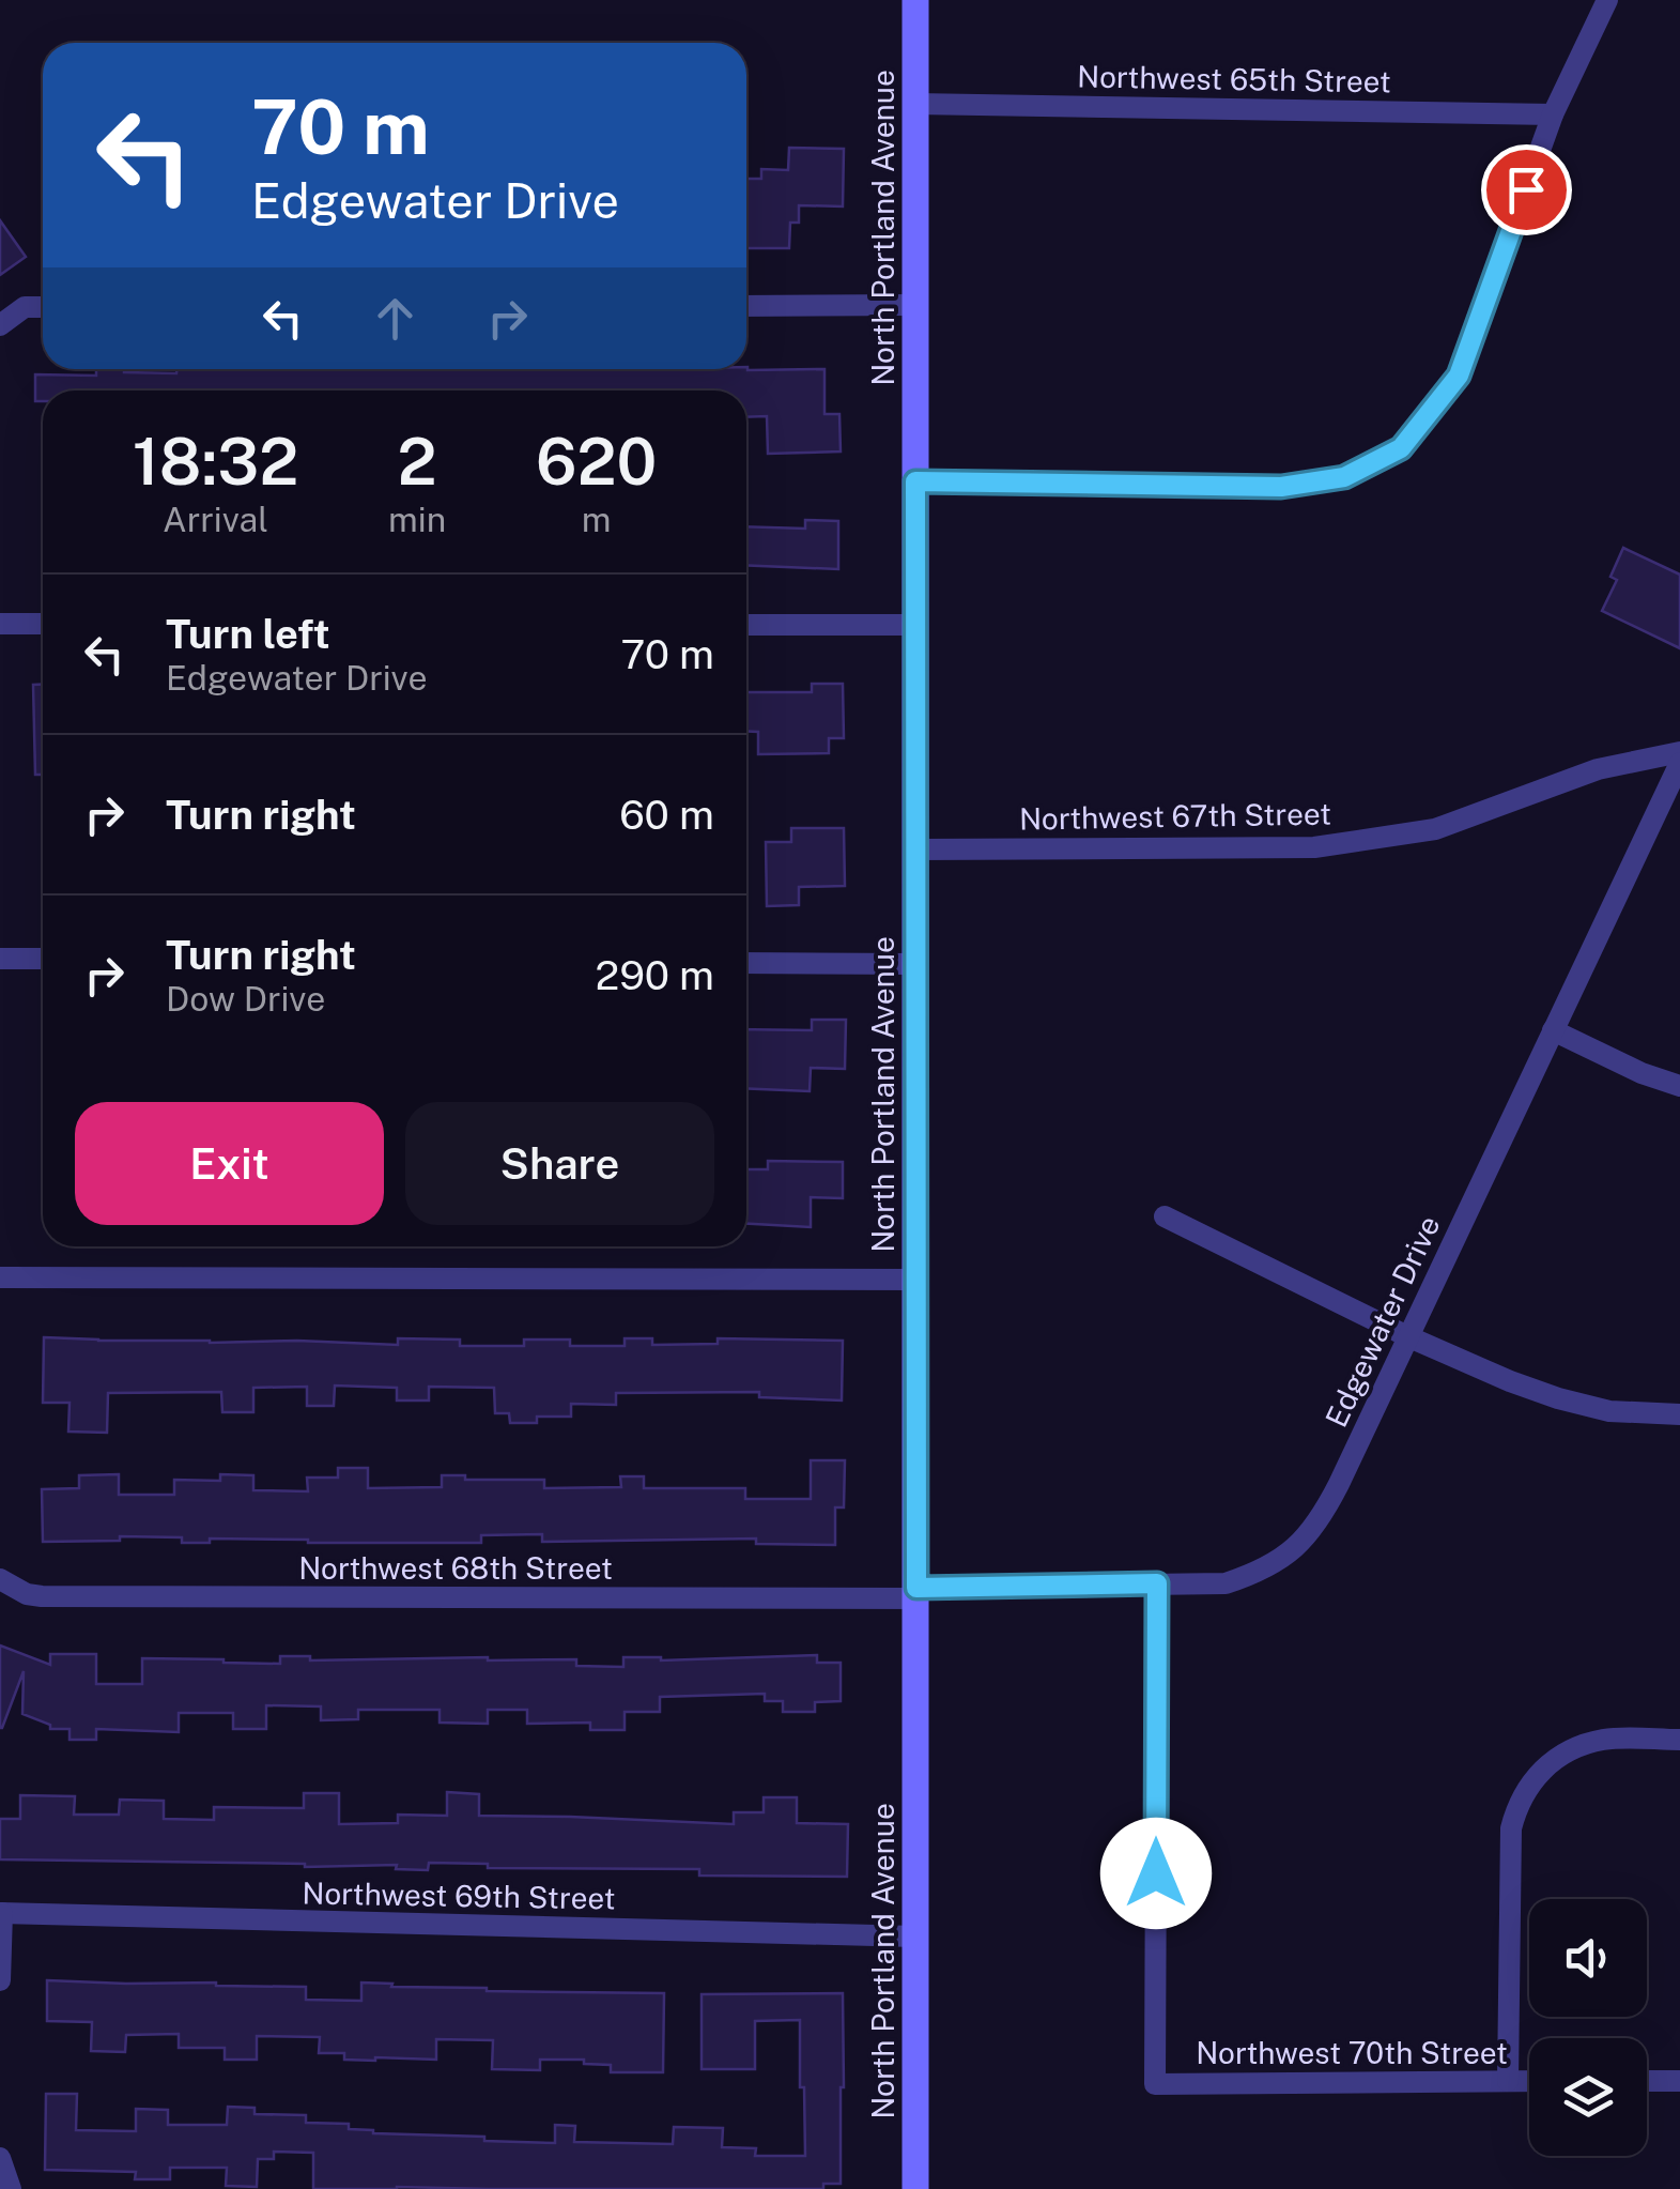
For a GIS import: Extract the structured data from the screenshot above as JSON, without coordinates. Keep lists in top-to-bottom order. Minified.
{"streets":{"street":["Northwest 65th Street","North Portland Avenue","Northwest 67th Street","Edgewater Drive","Northwest 68th Street","Northwest 69th Street","Northwest 70th Street"]},"crossings":[["Northwest 65th Street","North Portland Avenue"],["North Portland Avenue","Northwest 67th Street"],["North Portland Avenue","Edgewater Drive"],["North Portland Avenue","Northwest 68th Street"],["North Portland Avenue","Northwest 69th Street"],["Edgewater Drive","Northwest 68th Street"],["Edgewater Drive","Northwest 70th Street"]],"page":{"turn":["70 m","Edgewater Drive"],"eta":["18:32","Arrival","2","min","620","m"],"list":[{"name":"Turn left","note":"Edgewater Drive","value":"70 m"},{"name":"Turn right","value":"60 m"},{"name":"Turn right","note":"Dow Drive","value":"290 m"}],"buttons":["Exit","Share"]}}
